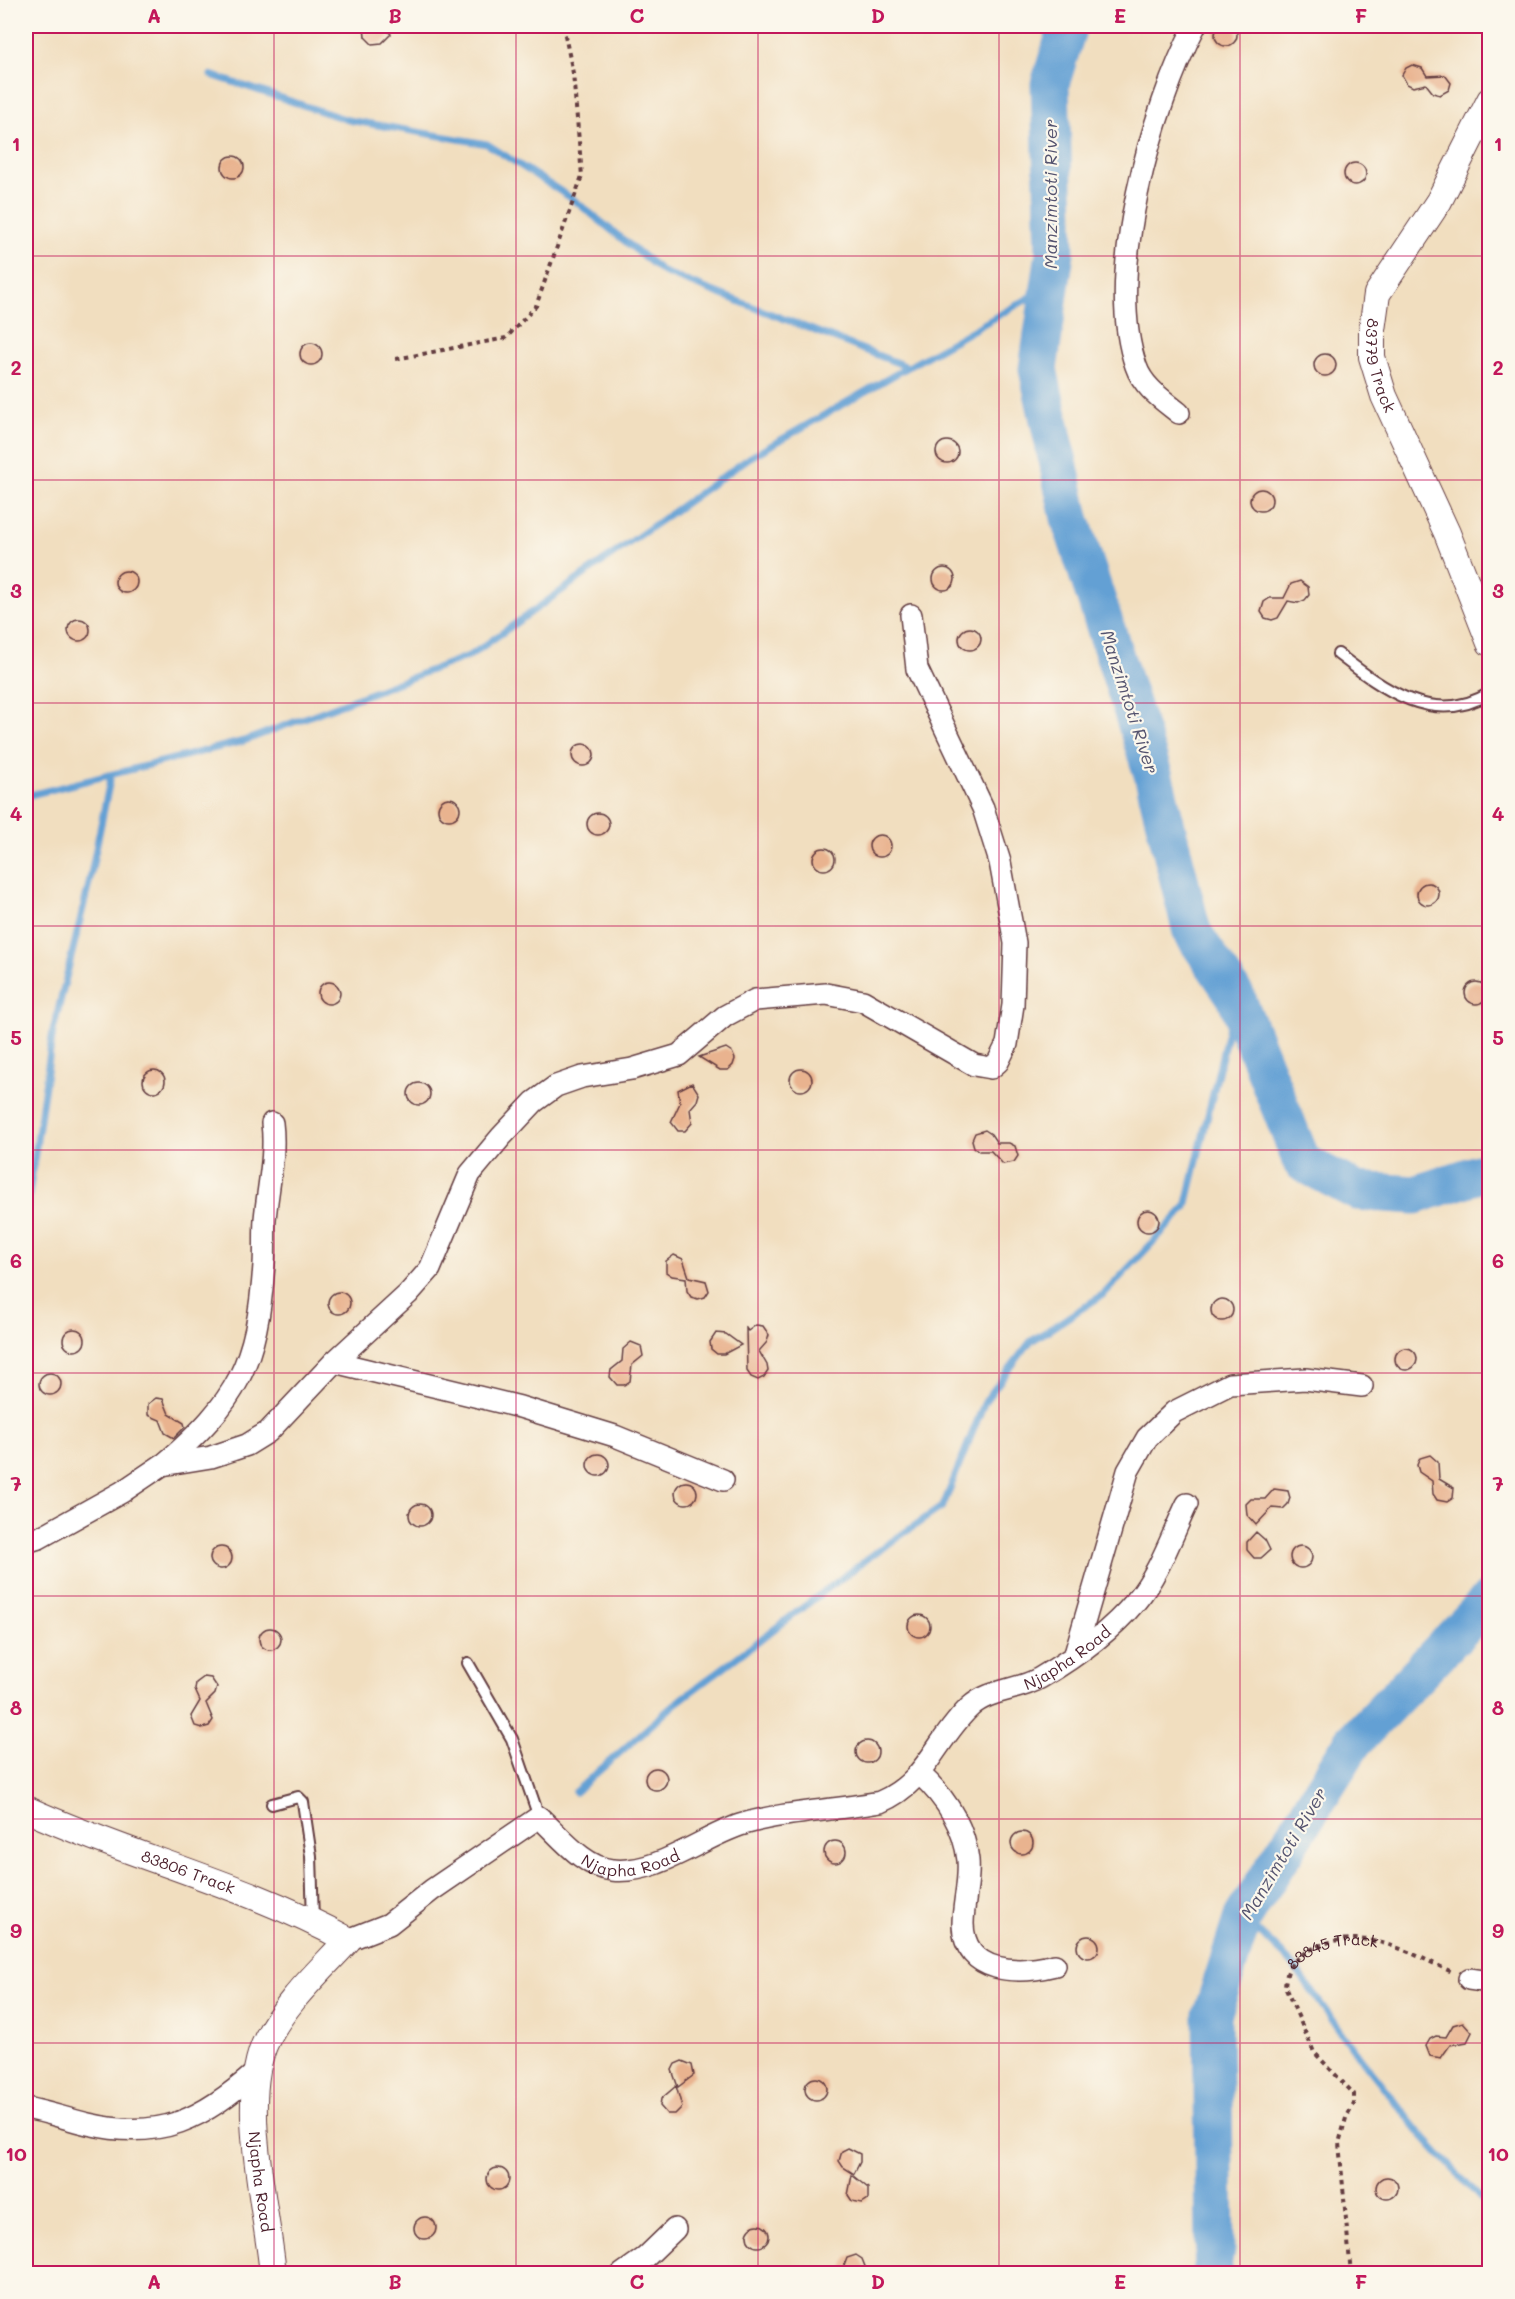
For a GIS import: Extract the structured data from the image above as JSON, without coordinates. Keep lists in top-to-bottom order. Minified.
{"streets":{"street":["83779 Track","Njapha Road","83806 Track"],"path":["83845 Track"]},"crossings":[["Njapha Road","83806 Track"]],"water":["Manzimtoti River"],"grid":{"columns":["A","B","C","D","E","F"],"rows":["1","2","3","4","5","6","7","8","9","10"]}}
